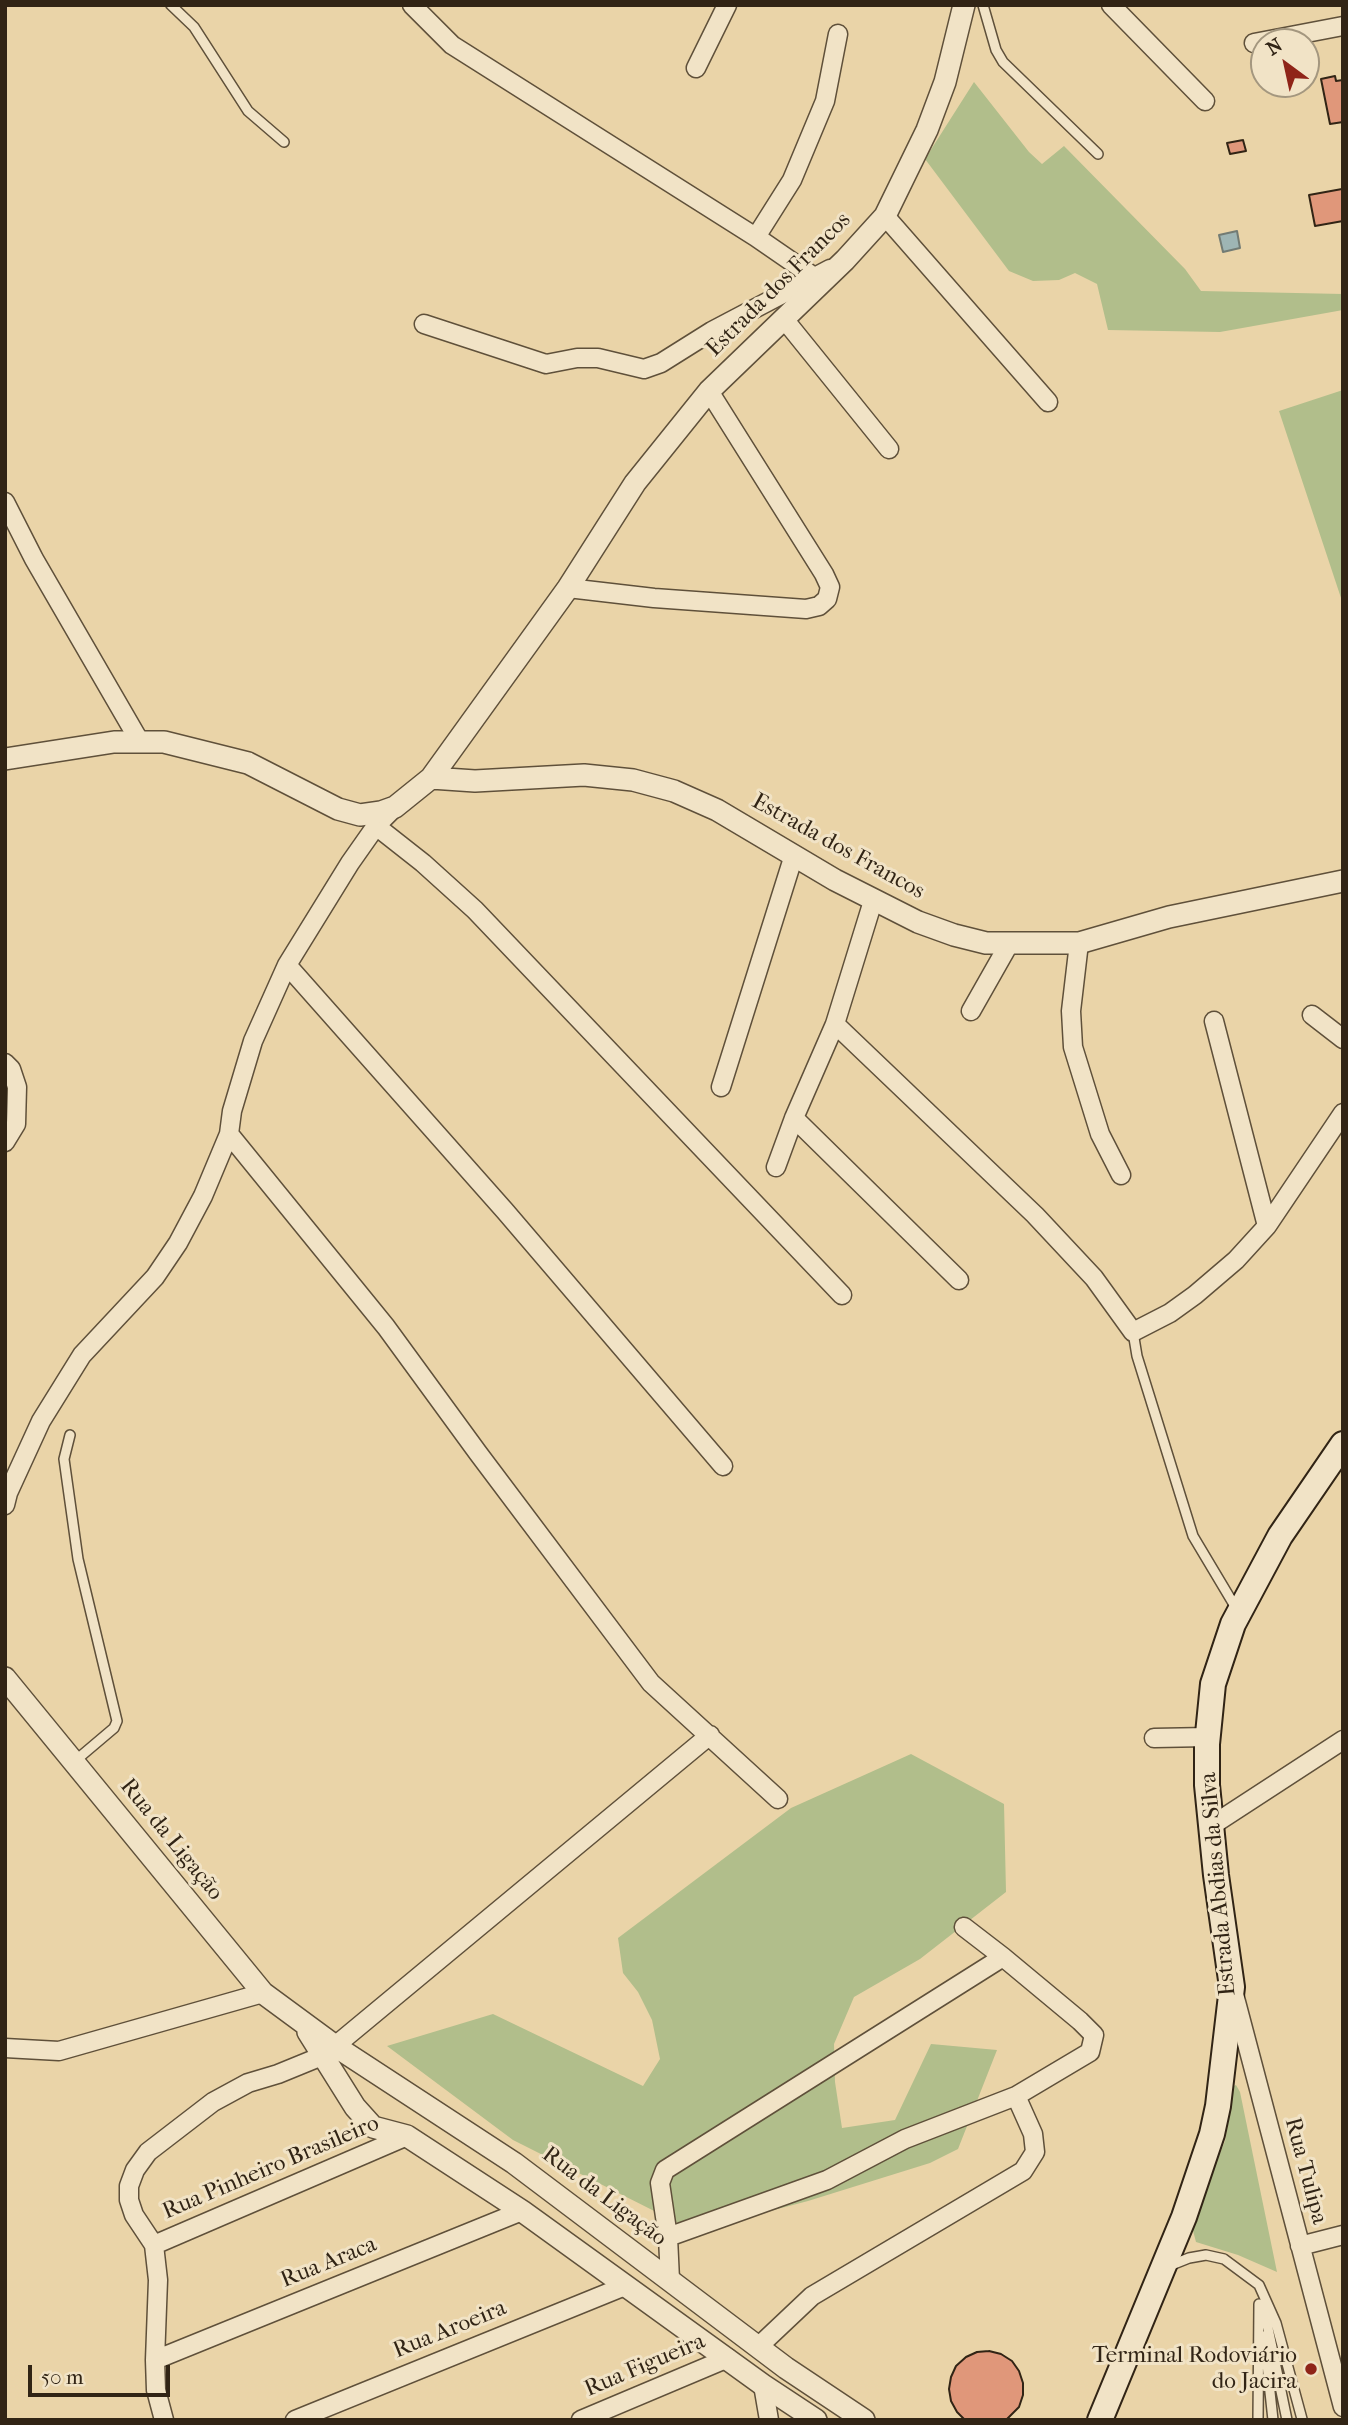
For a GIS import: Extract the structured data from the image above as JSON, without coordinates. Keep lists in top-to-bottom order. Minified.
{"streets":{"main road":["Estrada Abdias da Silva"],"street":["Estrada dos Francos","Rua da Ligação","Rua Pinheiro Brasileiro","Rua Tulipa","Rua Araca","Rua Aroeira","Rua Figueira"]},"crossings":[["Rua da Ligação","Rua Pinheiro Brasileiro"],["Rua da Ligação","Rua Araca"],["Rua da Ligação","Rua Aroeira"],["Rua da Ligação","Rua Figueira"],["Estrada Abdias da Silva","Rua Tulipa"]],"places":["Terminal Rodoviário do Jacira"],"scale_bar":"50 m","north":"top left"}
